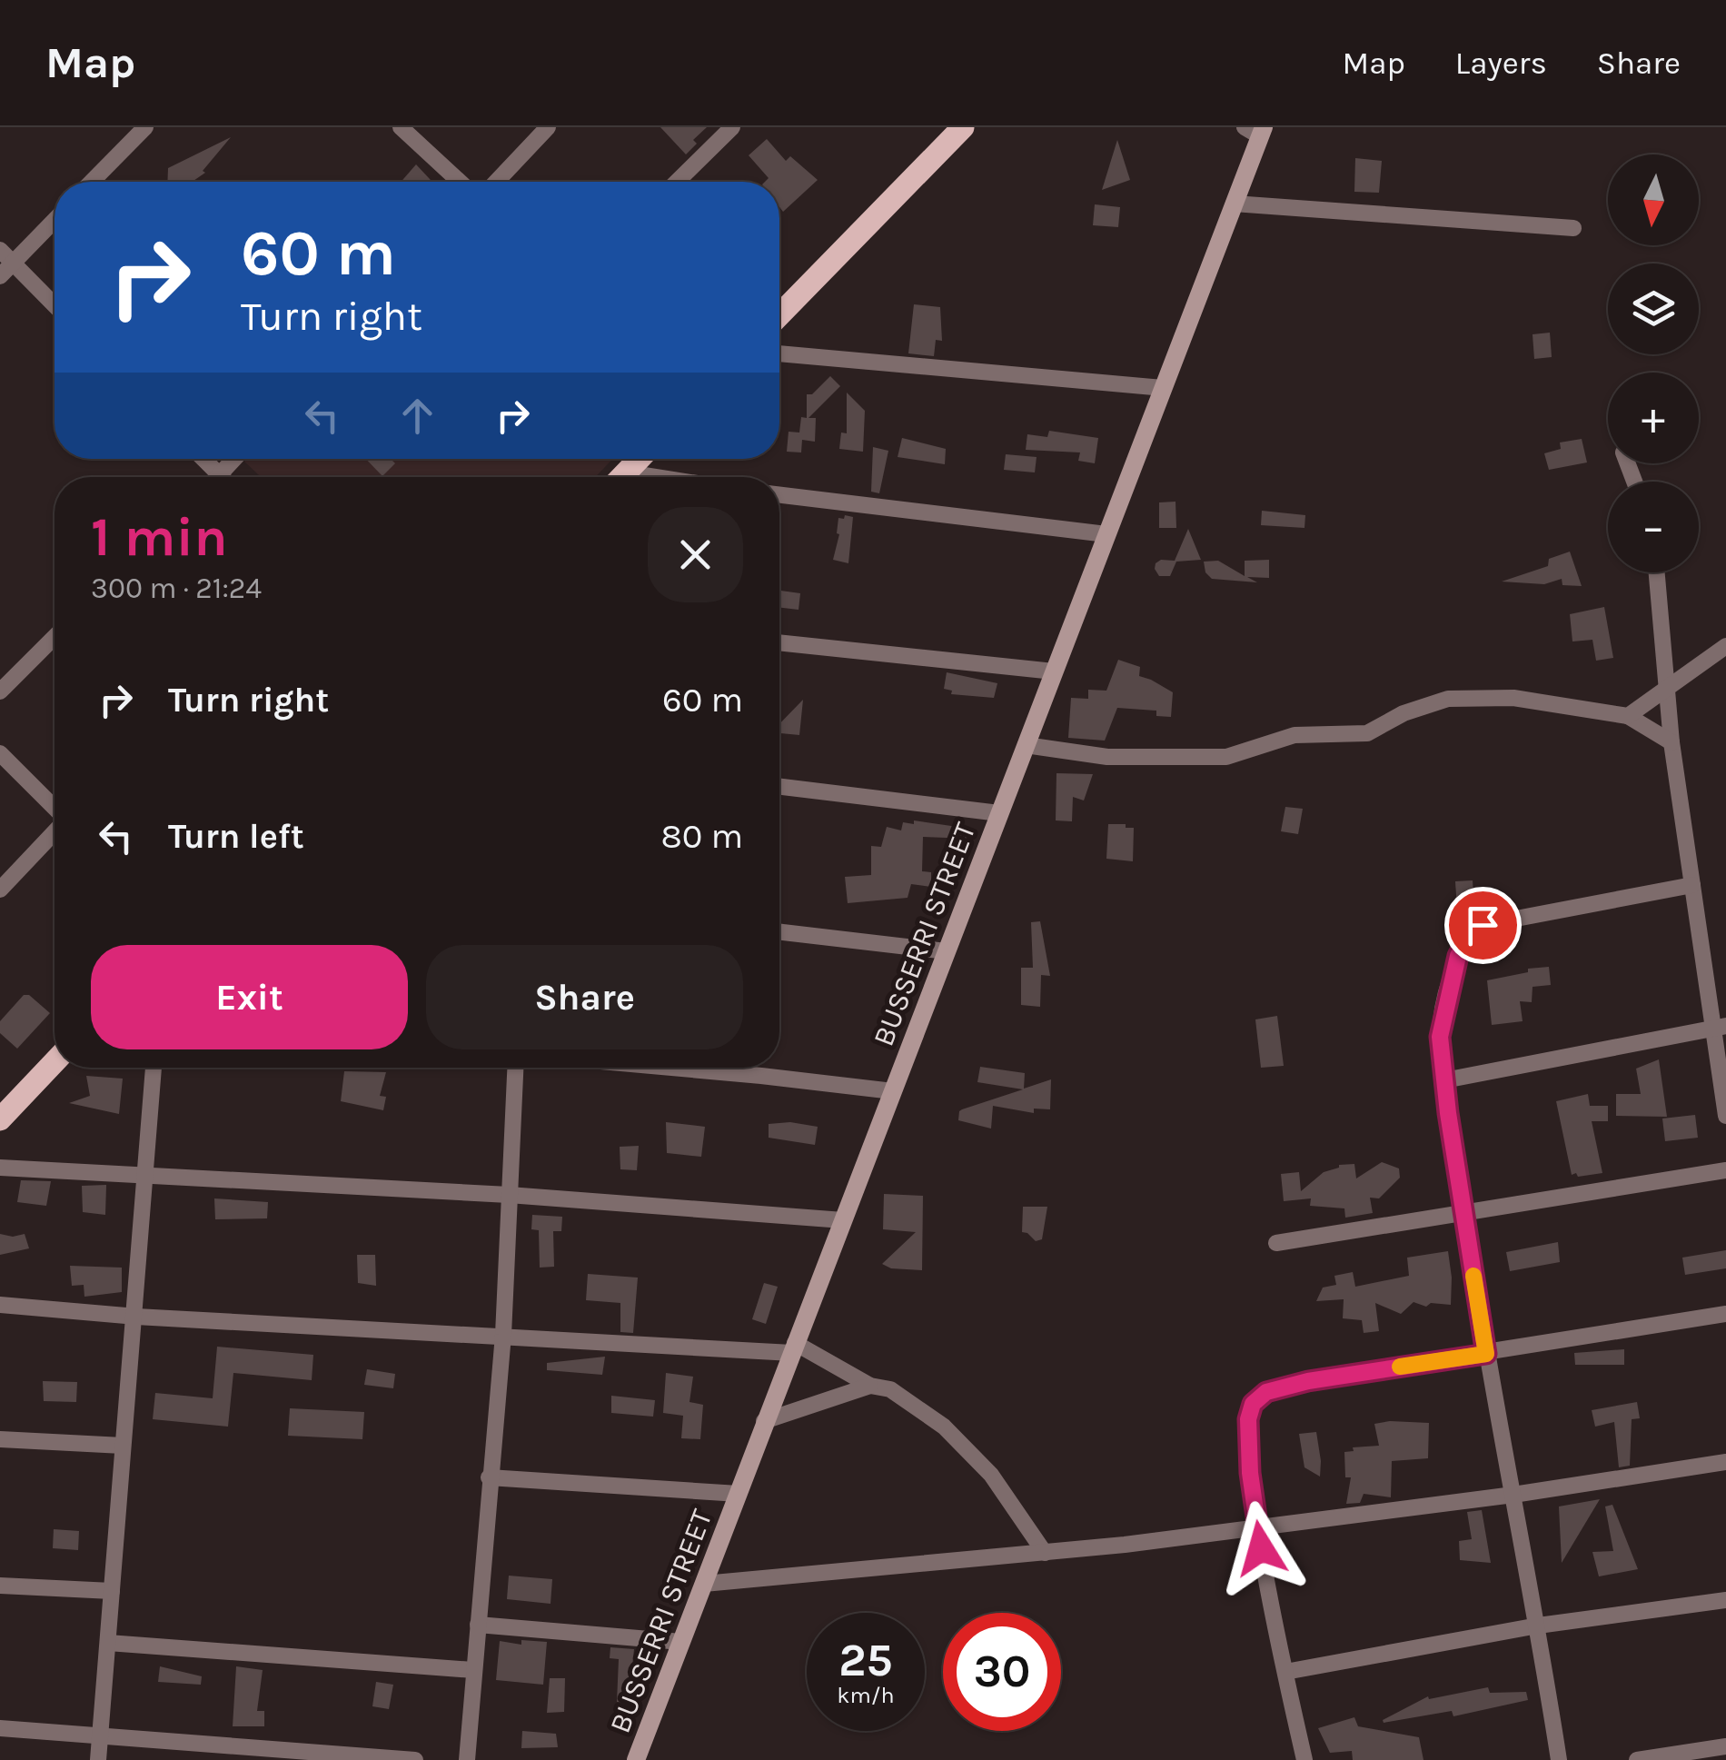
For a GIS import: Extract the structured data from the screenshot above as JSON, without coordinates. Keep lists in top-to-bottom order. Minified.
{"streets":{"main road":["BUSSERRI STREET"]},"north":"bottom","page":{"header":"Map","nav":["Map","Layers","Share"],"map_buttons":["+","−"],"turn":["60 m","Turn right"],"heading":["1 min","300 m · 21:24"],"list":[{"name":"Turn right","value":"60 m"},{"name":"Turn left","value":"80 m"}],"buttons":["Exit","Share"],"speed":"25 km/h","limit":"30"}}
